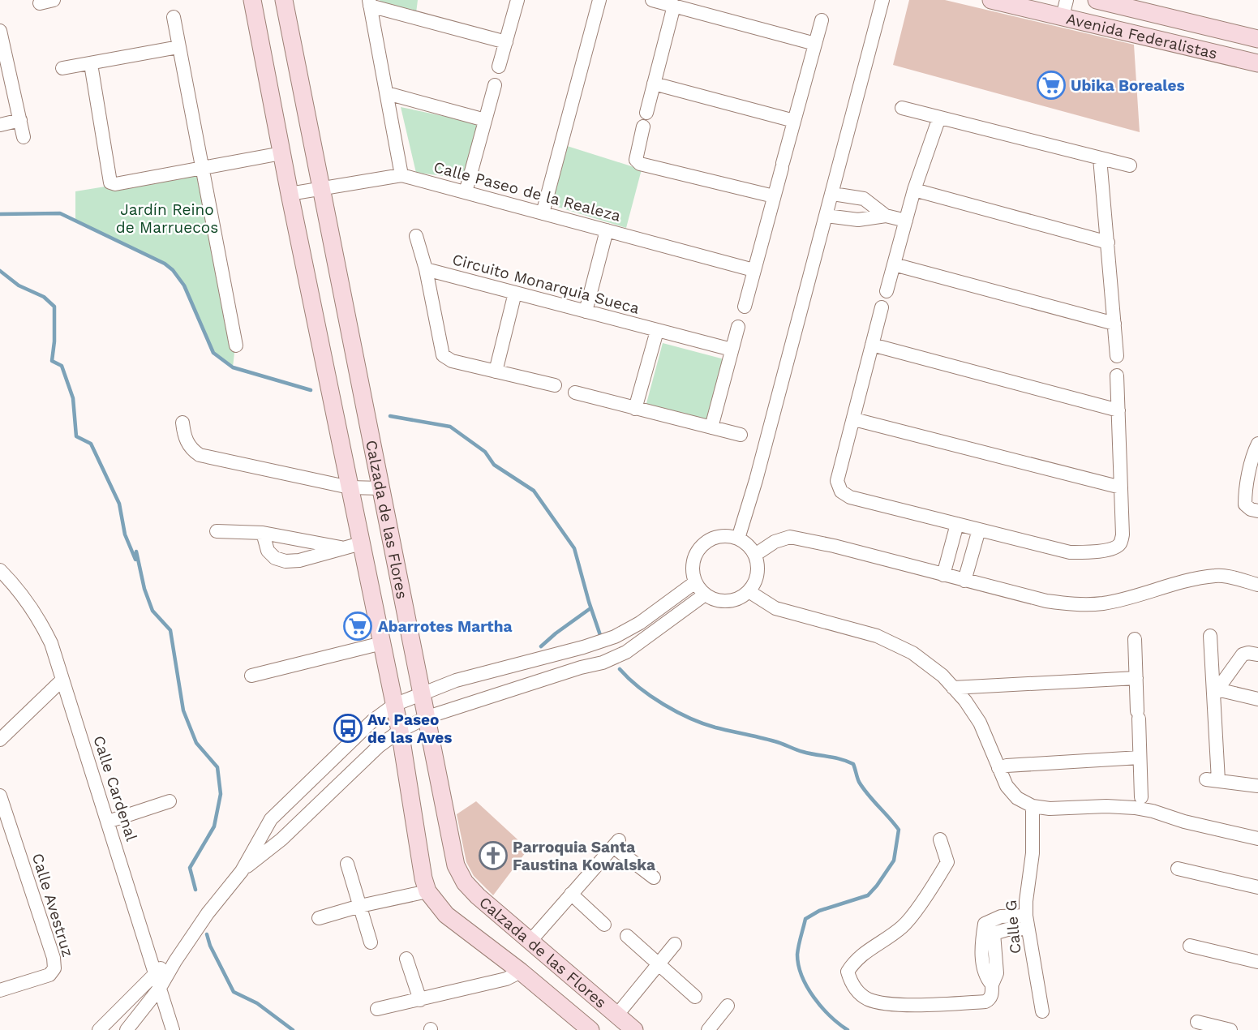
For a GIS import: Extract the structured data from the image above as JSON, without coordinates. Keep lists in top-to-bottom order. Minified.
{"streets":{"street":["Avenida Federalistas","Calle Paseo de la Realeza","Circuito Monarquia Sueca","Calzada de las Flores","Calle Cardenal","Calle Avestruz","Calle G"]},"crossings":[["Calle Paseo de la Realeza","Calzada de las Flores"]],"parks":["Jardín Reino de Marruecos"],"places":{"supermarket":["Ubika Boreales","Abarrotes Martha"],"bus stop":["Av. Paseo de las Aves"],"church":["Parroquia Santa Faustina Kowalska"]}}
